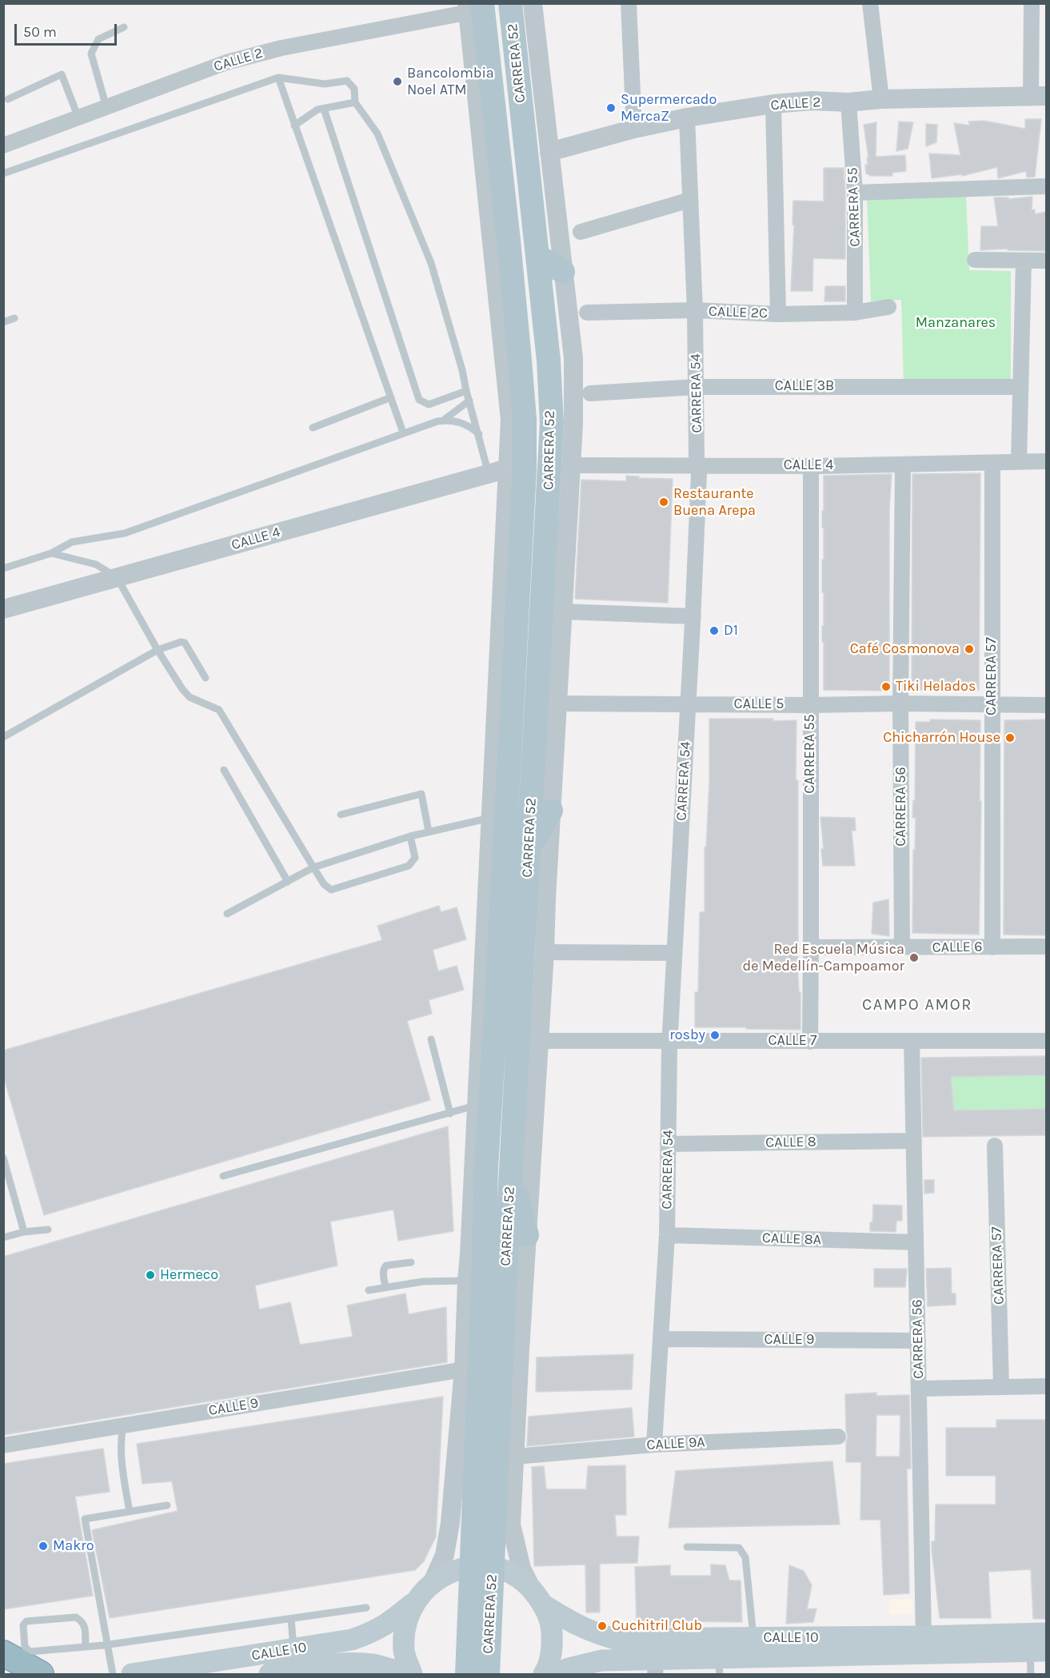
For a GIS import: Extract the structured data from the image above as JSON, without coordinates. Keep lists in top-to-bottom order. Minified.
{"streets":{"main road":["CARRERA 52","CALLE 10"],"street":["CALLE 2","CARRERA 55","CALLE 2C","CALLE 3B","CARRERA 54","CALLE 4","CARRERA 57","CALLE 5","CARRERA 56","CALLE 6","CALLE 7","CALLE 8","CALLE 8A","CALLE 9","CALLE 9A"]},"crossings":[["CALLE 2","CARRERA 52"],["CALLE 2","CARRERA 55"],["CALLE 2","CARRERA 54"],["CARRERA 52","CALLE 4"],["CARRERA 52","CALLE 5"],["CARRERA 52","CALLE 7"],["CARRERA 52","CALLE 9"],["CARRERA 52","CALLE 9A"],["CARRERA 52","CALLE 10"],["CARRERA 55","CALLE 2C"],["CARRERA 55","CALLE 4"],["CARRERA 55","CALLE 5"],["CARRERA 55","CALLE 6"],["CARRERA 55","CALLE 7"],["CALLE 2C","CARRERA 54"],["CALLE 3B","CARRERA 54"],["CARRERA 54","CALLE 4"],["CARRERA 54","CALLE 5"],["CARRERA 54","CALLE 7"],["CARRERA 54","CALLE 8"],["CARRERA 54","CALLE 8A"],["CARRERA 54","CALLE 9"],["CARRERA 54","CALLE 9A"],["CALLE 4","CARRERA 57"],["CALLE 4","CARRERA 56"],["CARRERA 57","CALLE 5"],["CARRERA 57","CALLE 6"],["CALLE 5","CARRERA 56"],["CARRERA 56","CALLE 6"],["CARRERA 56","CALLE 7"],["CARRERA 56","CALLE 8"],["CARRERA 56","CALLE 8A"],["CARRERA 56","CALLE 9"],["CARRERA 56","CALLE 10"]],"districts":["CAMPO AMOR"],"parks":["Manzanares"],"places":["Bancolombia Noel ATM","Supermercado MercaZ","Restaurante Buena Arepa","D1","Café Cosmonova","Tiki Helados","Chicharrón House","Red Escuela Música de Medellín-Campoamor","rosby","Hermeco","Makro","Cuchitril Club"],"scale_bar":"50 m"}
